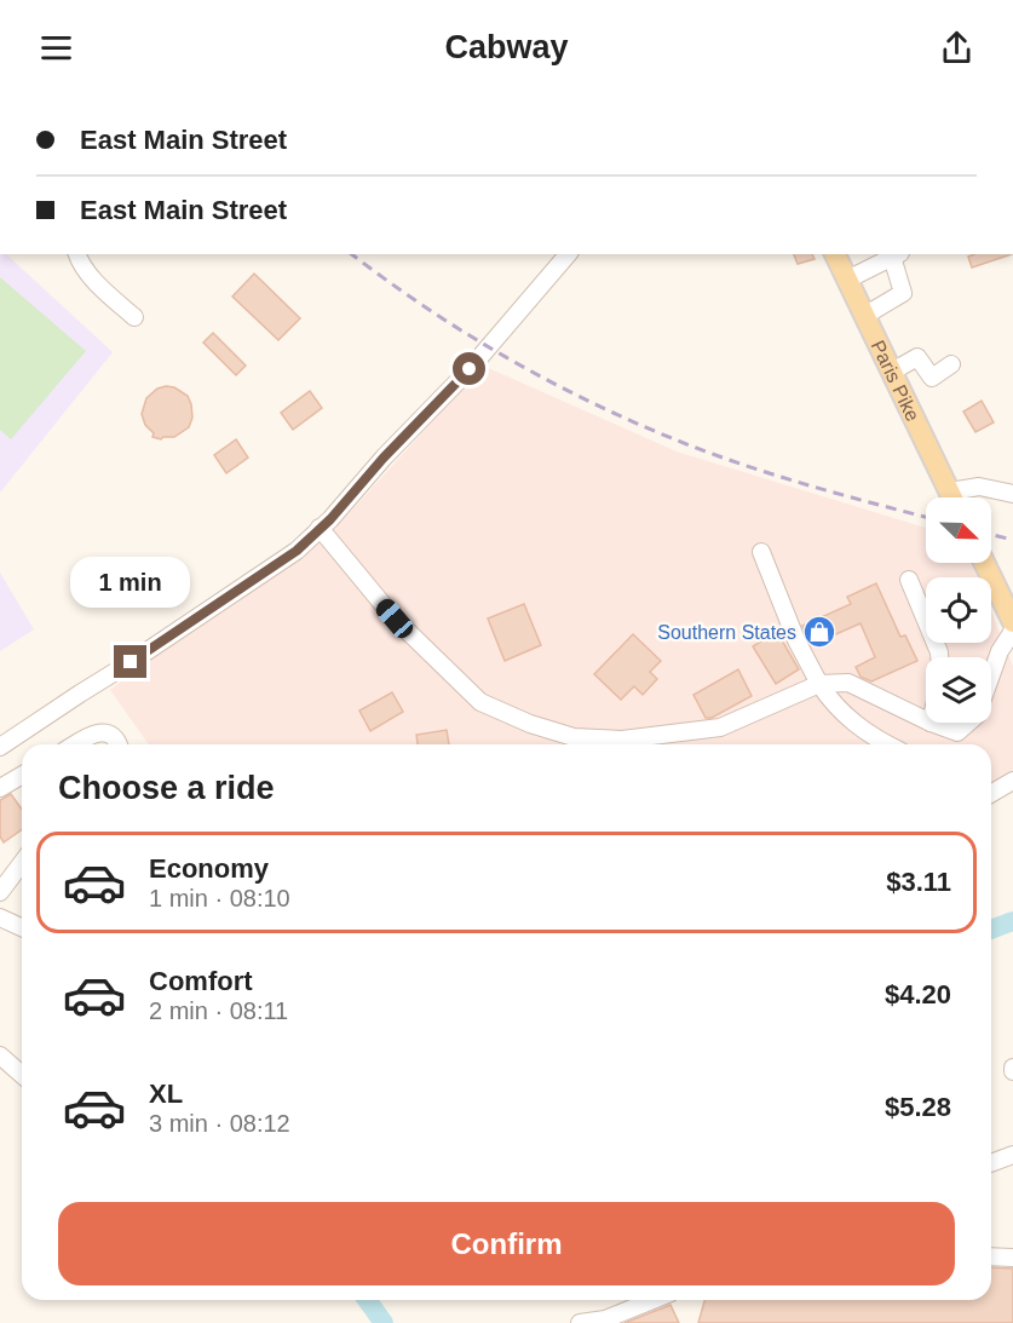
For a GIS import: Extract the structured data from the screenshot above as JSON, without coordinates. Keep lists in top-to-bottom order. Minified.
{"streets":{"main road":["Paris Pike"]},"places":{"shop":["Southern States"]},"north":"bottom right","page":{"header":"Cabway","banner":["East Main Street","East Main Street"],"bubble":"1 min","heading":"Choose a ride","list":[{"name":"Economy","note":"1 min · 08:10","value":"$3.11"},{"name":"Comfort","note":"2 min · 08:11","value":"$4.20"},{"name":"XL","note":"3 min · 08:12","value":"$5.28"}],"buttons":"Confirm"}}
